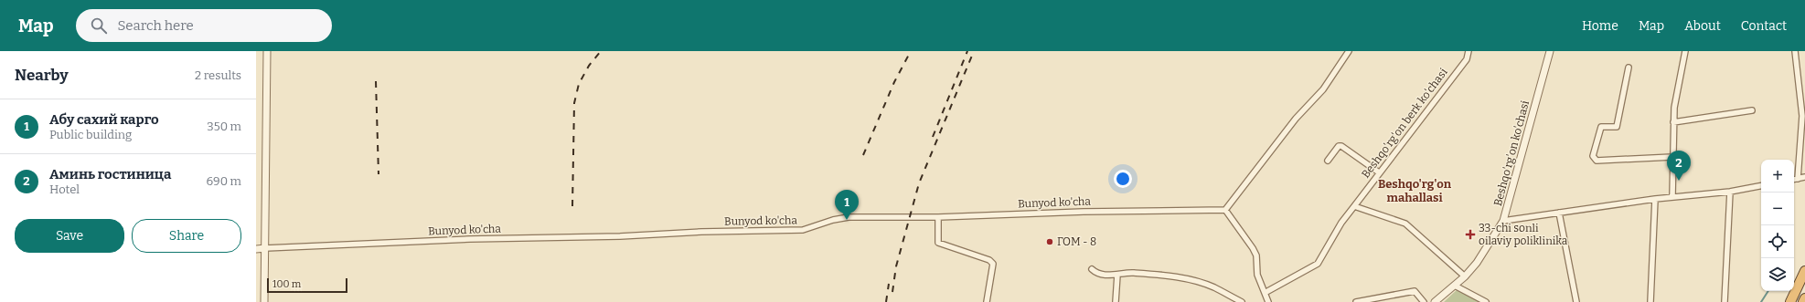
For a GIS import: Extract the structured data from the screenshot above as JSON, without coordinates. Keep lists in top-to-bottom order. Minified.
{"streets":{"street":["Beshqo'rg'on berk ko'chasi","Beshqo'rg'on ko'chasi","Bunyod ko'cha"]},"districts":["Beshqo'rg'on mahallasi"],"places":{"health":["33-chi sonli oilaviy poliklinika"],"other":["ГОМ - 8"]},"scale_bar":"100 m","page":{"header":"Map","search":"Search here","nav":["Home","Map","About","Contact"],"heading":["Nearby","2 results"],"list":[{"mark":"1","name":"Абу сахий карго","note":"Public building","value":"350 m"},{"mark":"2","name":"Аминь гостиница","note":"Hotel","value":"690 m"}],"pins":["2","1"],"map_buttons":["+","−"],"buttons":["Save","Share"],"scale":"100 m"}}
